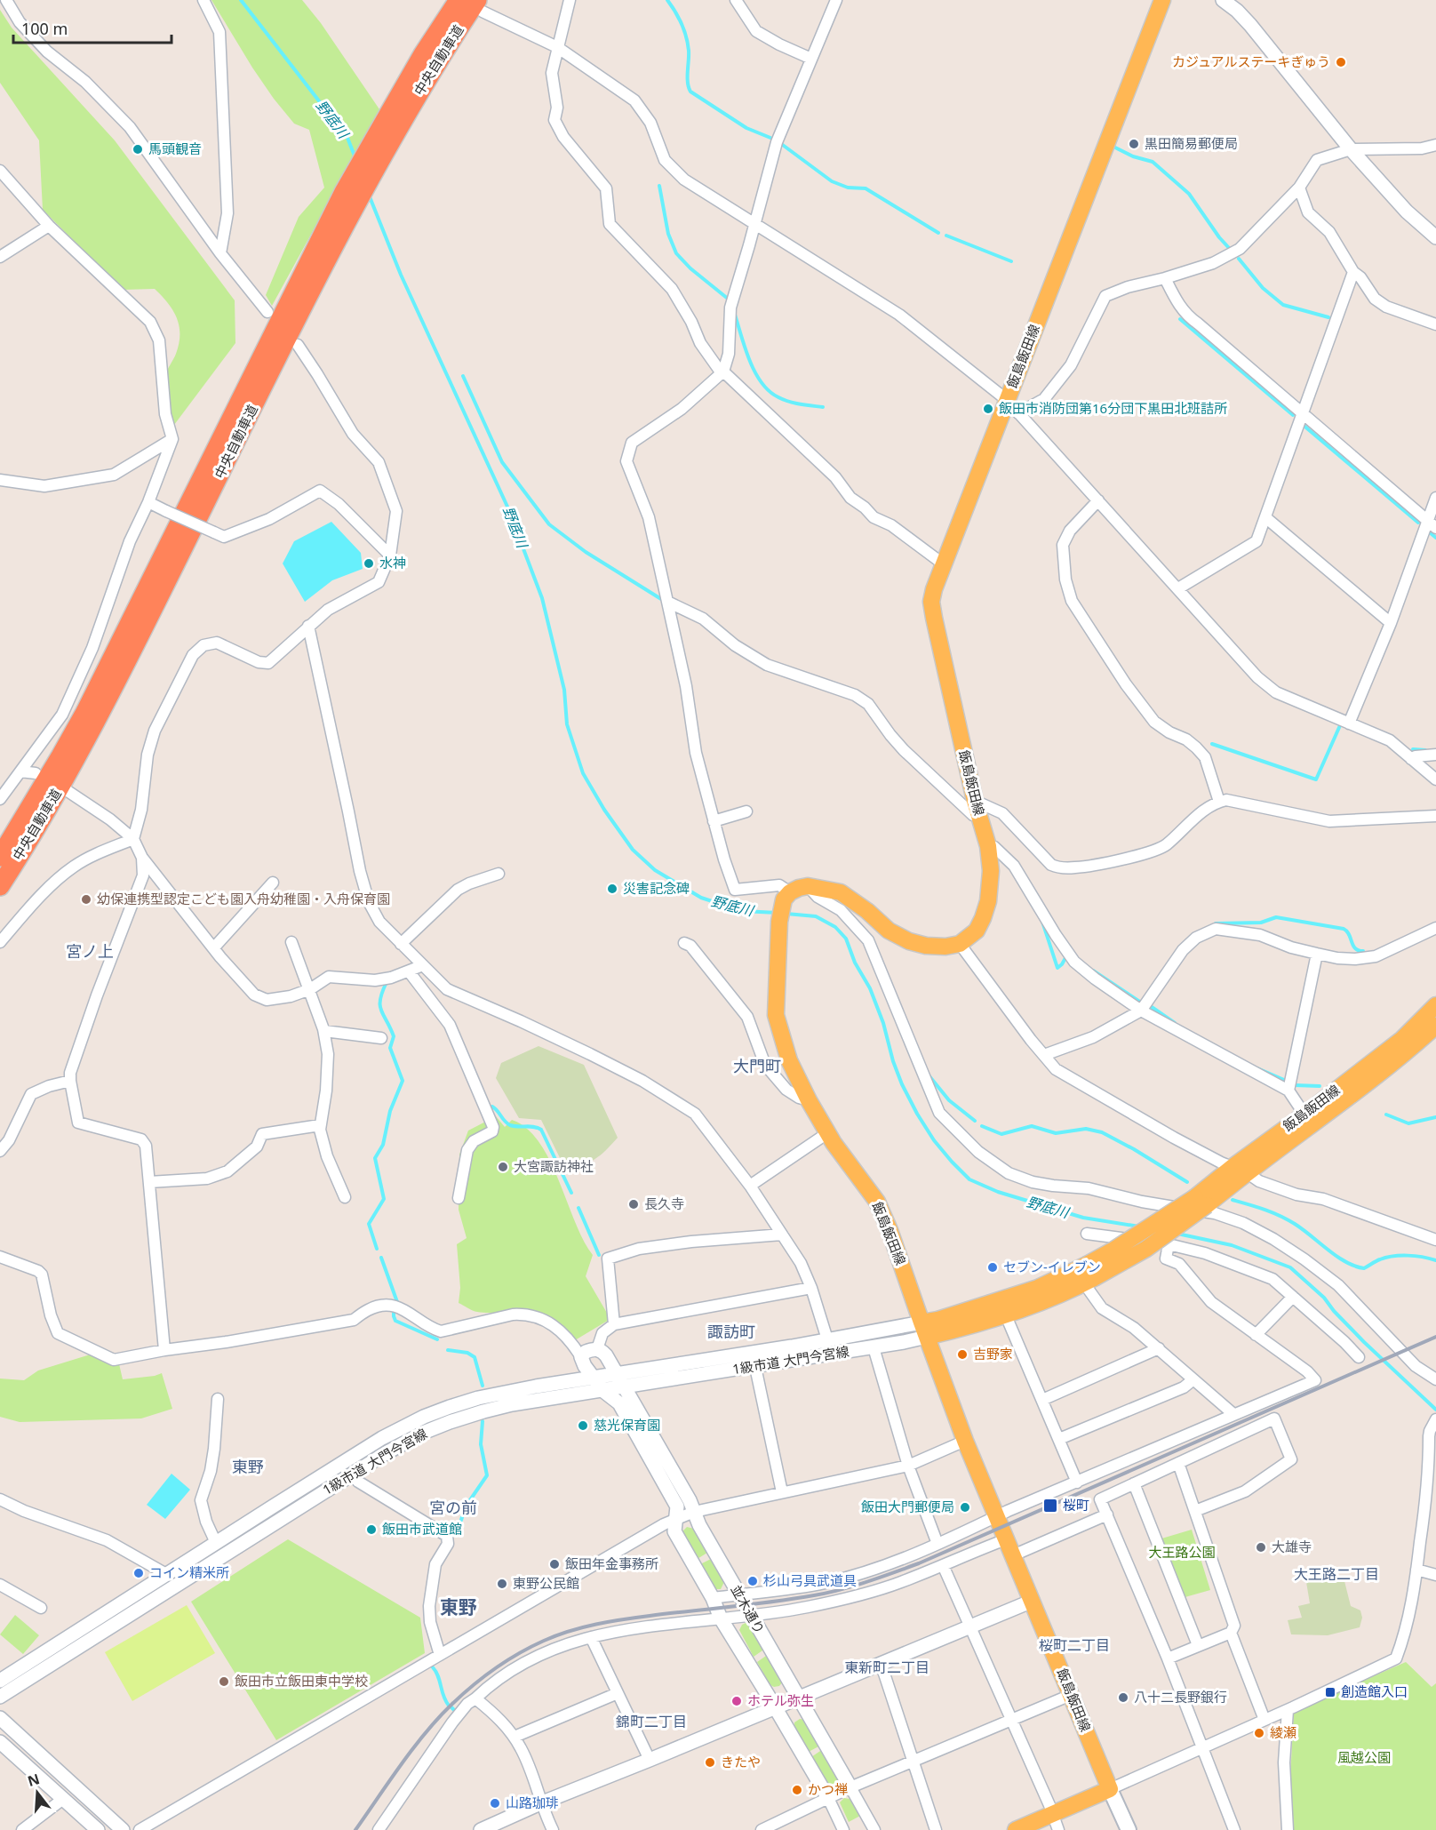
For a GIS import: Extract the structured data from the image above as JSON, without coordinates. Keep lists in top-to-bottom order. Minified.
{"streets":{"highway":["中央自動車道"],"main road":["飯島飯田線"],"street":["1級市道 大門今宮線","並木通り"]},"crossings":[["飯島飯田線","1級市道 大門今宮線"],["1級市道 大門今宮線","並木通り"]],"districts":["宮ノ上","大門町","諏訪町","東野","宮の前","大王路二丁目","東野","桜町二丁目","東新町二丁目","錦町二丁目"],"water":["野底川"],"parks":["大王路公園","風越公園"],"places":{"other":["カジュアルステーキぎゅう","黒田簡易郵便局","馬頭観音","飯田市消防団第16分団下黒田北班詰所","水神","災害記念碑","幼保連携型認定こども園入舟幼稚園・入舟保育園","大宮諏訪神社","長久寺","セブン-イレブン","吉野家","慈光保育園","飯田大門郵便局","飯田市武道館","大雄寺","飯田年金事務所","コイン精米所","杉山弓具武道具","東野公民館","飯田市立飯田東中学校","八十二長野銀行","ホテル弥生","綾瀬","きたや","かつ禅","山路珈琲"],"transit":["桜町","創造館入口"]},"scale_bar":"100 m","north":"top"}
